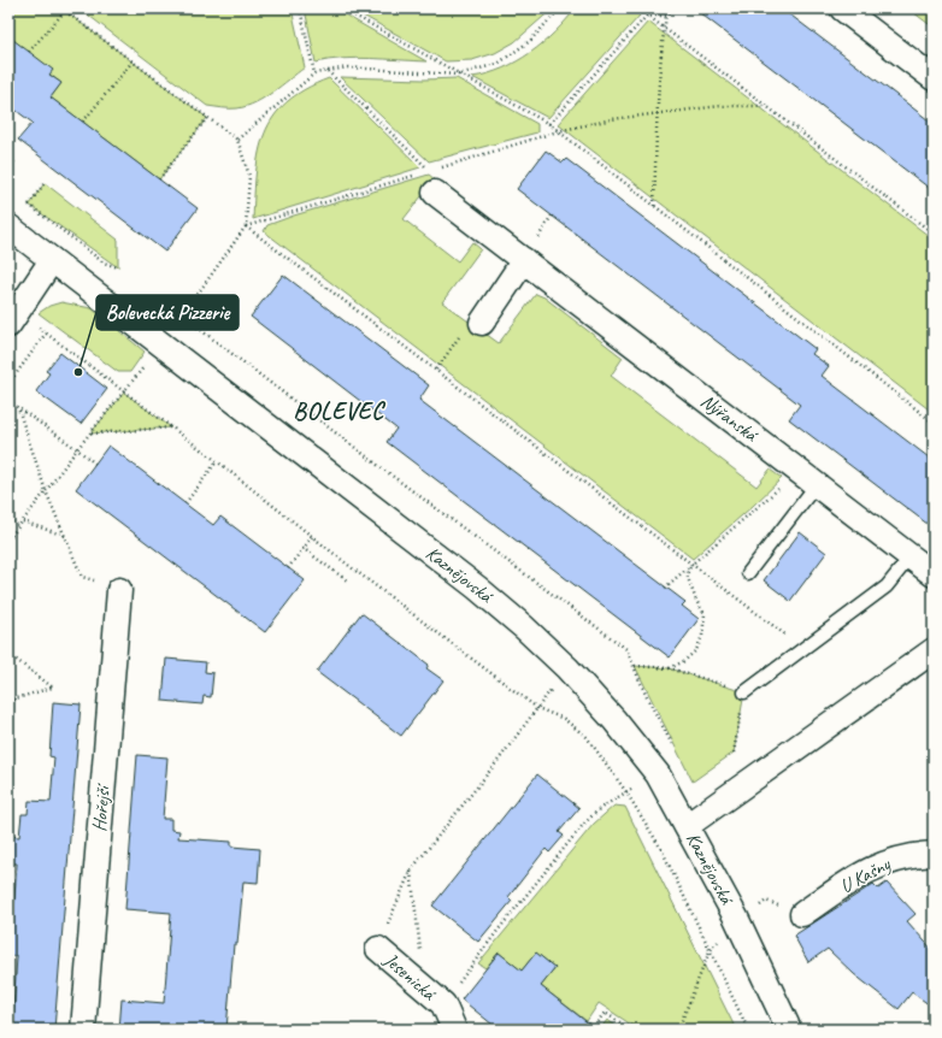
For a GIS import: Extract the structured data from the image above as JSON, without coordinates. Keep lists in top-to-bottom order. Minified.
{"streets":{"street":["Nýřanská","Kaznějovská","Hořejší","U Kašny","Jesenická"]},"districts":["BOLEVEC"],"places":["Bolevecká Pizzerie"]}
